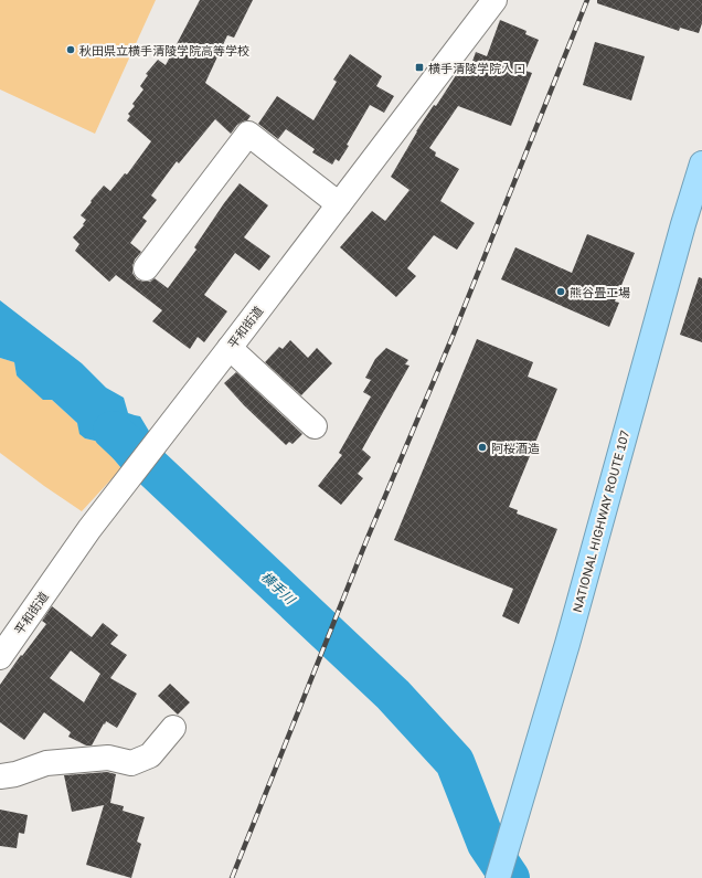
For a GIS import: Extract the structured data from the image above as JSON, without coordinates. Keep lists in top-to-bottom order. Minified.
{"streets":{"highway":["NATIONAL HIGHWAY ROUTE 107"],"street":["平和街道"]},"water":["横手川"],"places":{"other":["秋田県立横手清陵学院高等学校","熊谷畳工場","阿桜酒造"],"transit":["横手清陵学院入口"]}}
